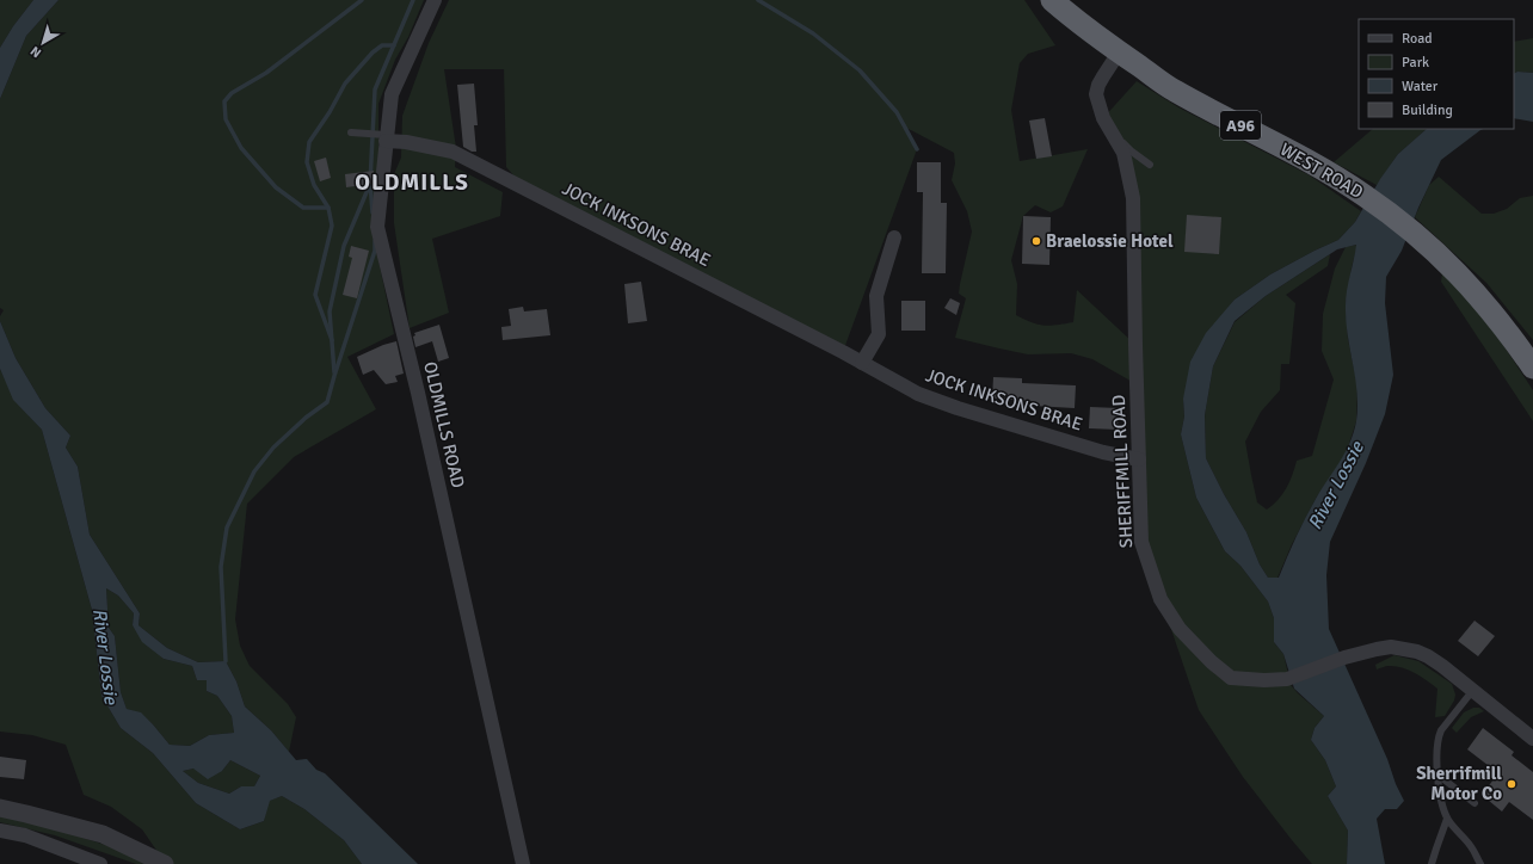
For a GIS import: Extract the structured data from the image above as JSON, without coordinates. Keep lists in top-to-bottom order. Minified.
{"streets":{"highway":["A96","WEST ROAD"],"street":["JOCK INKSONS BRAE","OLDMILLS ROAD","SHERIFFMILL ROAD"]},"crossings":[["WEST ROAD","SHERIFFMILL ROAD"],["JOCK INKSONS BRAE","OLDMILLS ROAD"],["JOCK INKSONS BRAE","SHERIFFMILL ROAD"]],"districts":["OLDMILLS"],"water":["River Lossie"],"places":["Braelossie Hotel","Sherrifmill Motor Co"],"legend":["Road","Park","Water","Building"],"north":"bottom left"}
